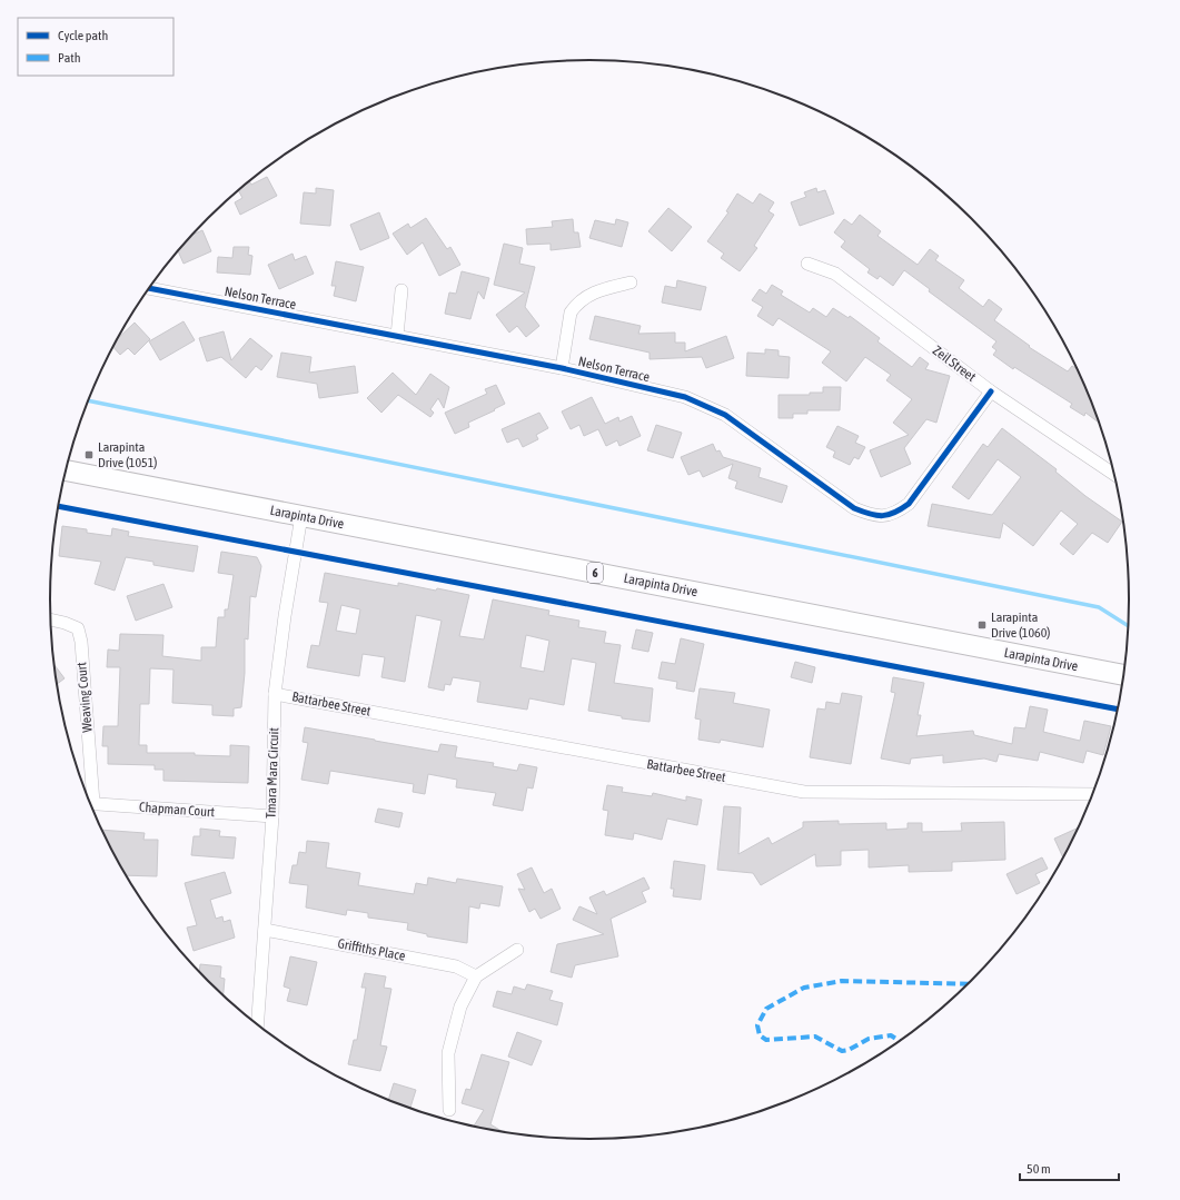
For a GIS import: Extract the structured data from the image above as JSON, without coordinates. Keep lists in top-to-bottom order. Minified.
{"streets":{"main road":["Larapinta Drive","6"],"street":["Nelson Terrace","Zeil Street","Weaving Court","Battarbee Street","Tmara Mara Circuit","Chapman Court","Griffiths Place"]},"crossings":[["Nelson Terrace","Zeil Street"],["Larapinta Drive","Tmara Mara Circuit"],["Battarbee Street","Tmara Mara Circuit"],["Tmara Mara Circuit","Chapman Court"],["Tmara Mara Circuit","Griffiths Place"]],"places":{"transit":["Larapinta Drive (1051)","Larapinta Drive (1060)"]},"legend":["Cycle path","Path"],"scale_bar":"50 m"}
